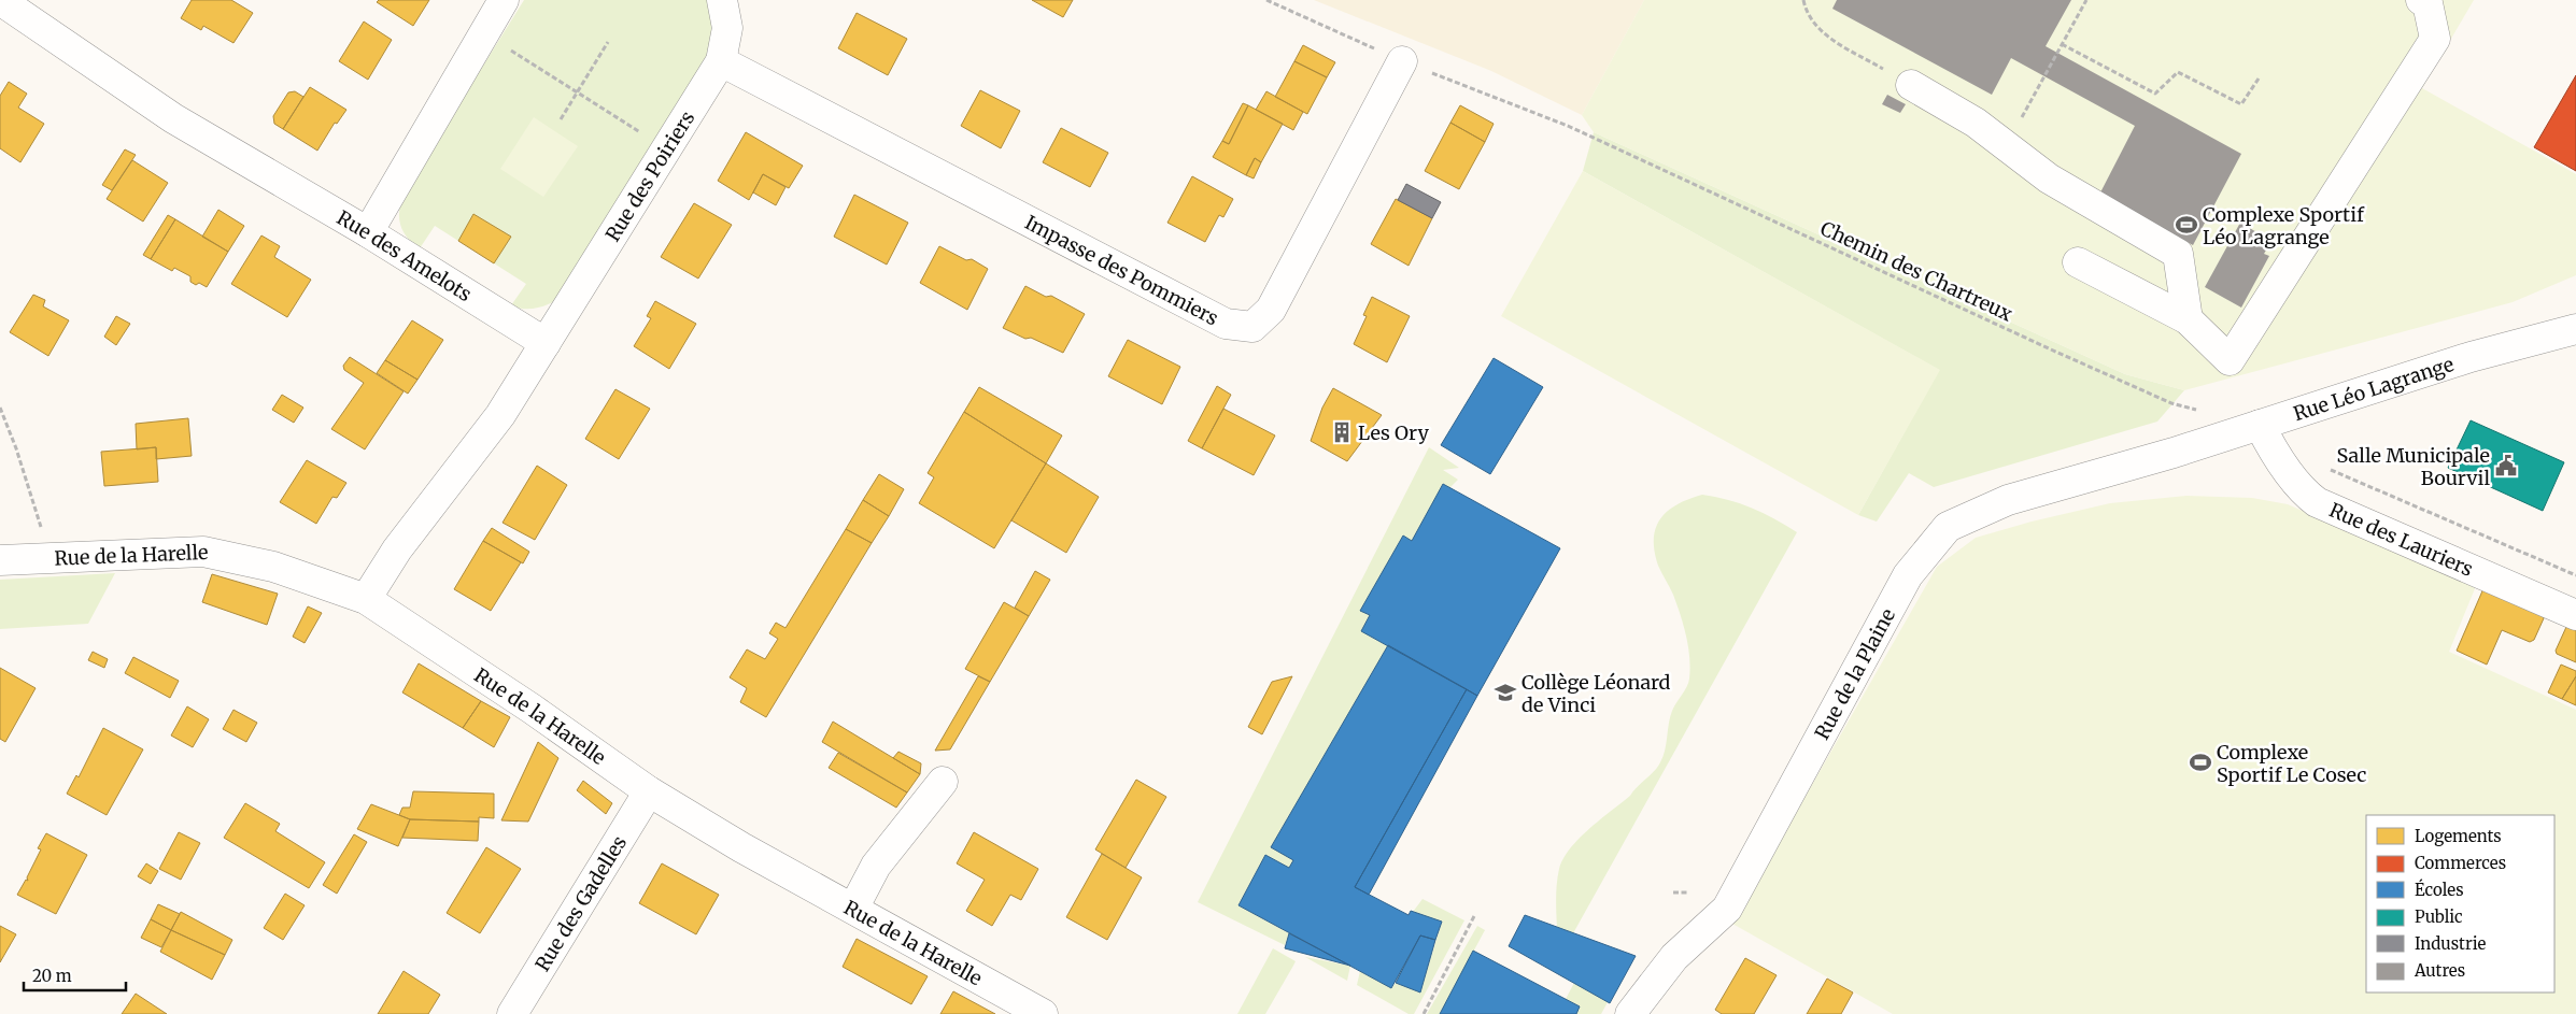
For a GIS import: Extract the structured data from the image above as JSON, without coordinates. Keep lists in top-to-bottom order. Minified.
{"streets":{"street":["Rue des Poiriers","Rue des Amelots","Impasse des Pommiers","Rue Léo Lagrange","Rue des Lauriers","Rue de la Harelle","Rue de la Plaine","Rue des Gadelles"],"path":["Chemin des Chartreux"]},"crossings":[["Rue des Poiriers","Rue des Amelots"],["Rue des Poiriers","Impasse des Pommiers"],["Rue Léo Lagrange","Rue des Lauriers"],["Rue Léo Lagrange","Rue de la Plaine"],["Rue de la Harelle","Rue des Gadelles"]],"places":{"sports":["Complexe Sportif Léo Lagrange","Complexe Sportif Le Cosec"],"building":["Les Ory"],"public building":["Salle Municipale Bourvil"],"school or university":["Collège Léonard de Vinci"]},"legend":["Logements","Commerces","Écoles","Public","Industrie","Autres"],"scale_bar":"20 m"}
